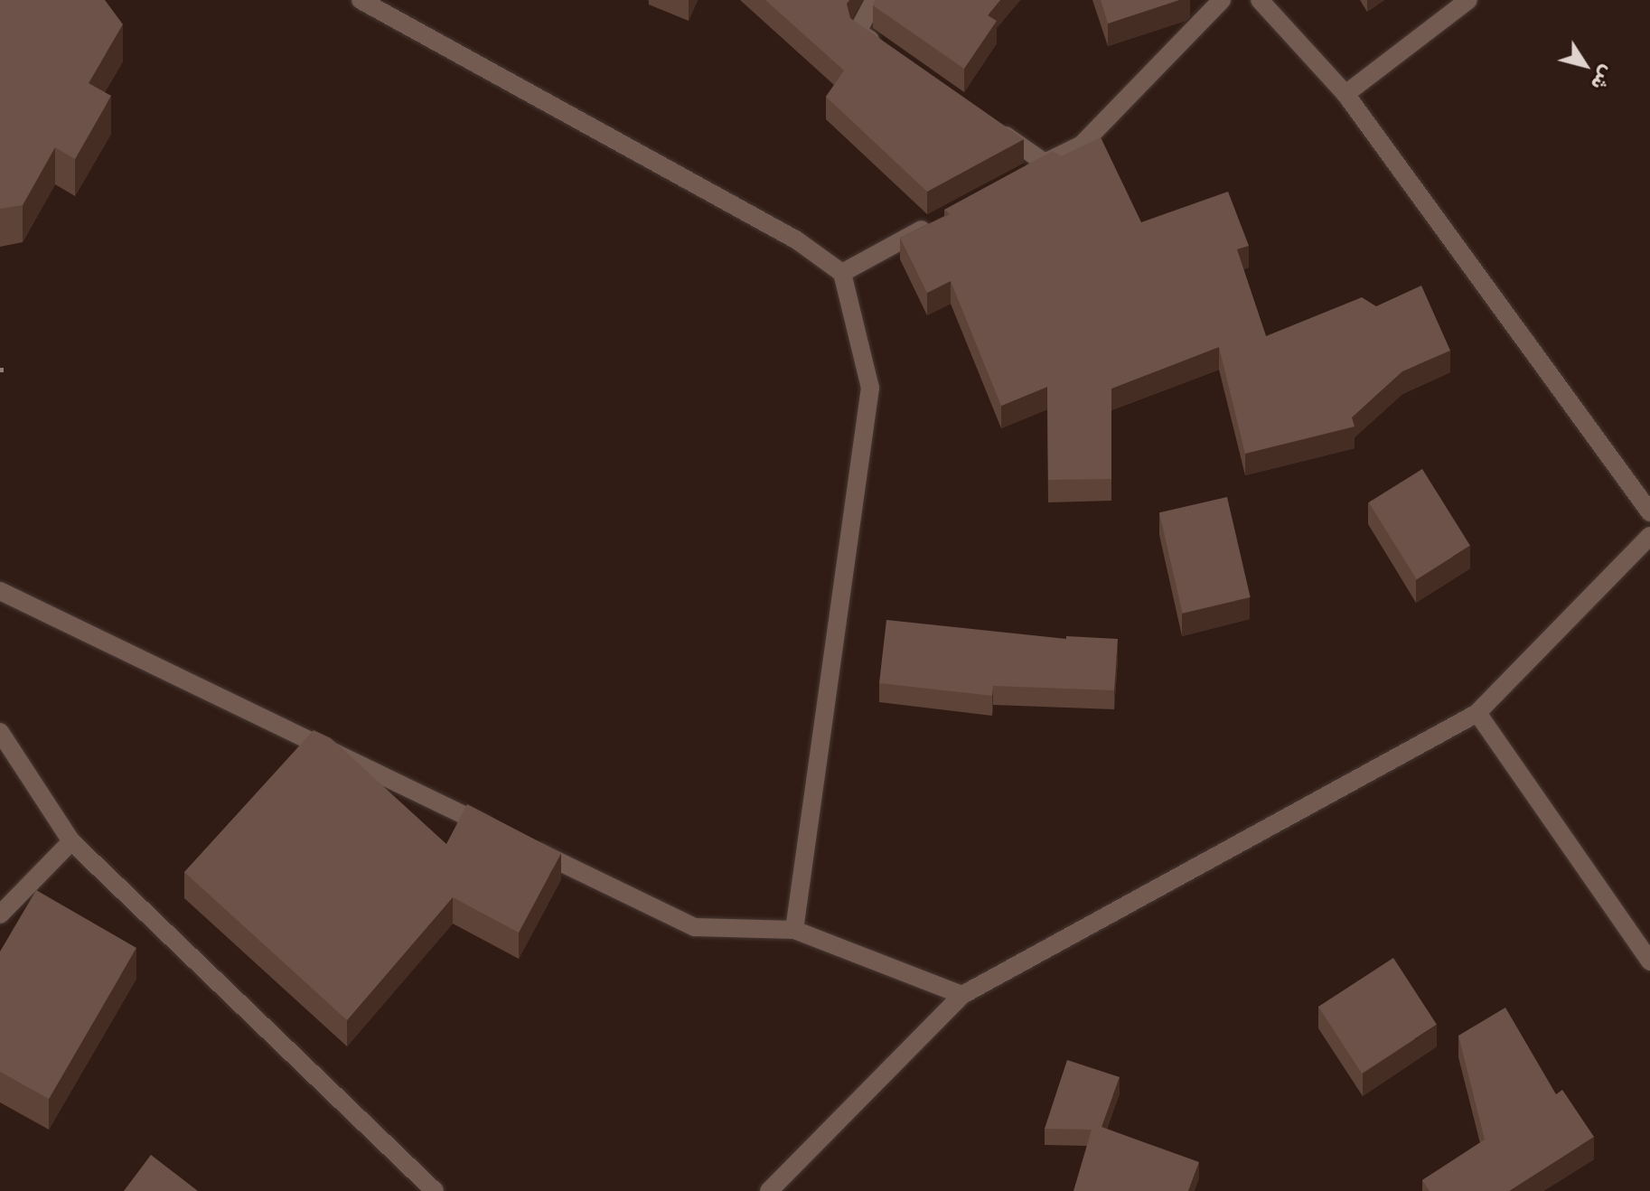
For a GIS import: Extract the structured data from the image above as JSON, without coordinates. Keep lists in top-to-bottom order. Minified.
{"north":"bottom right"}
